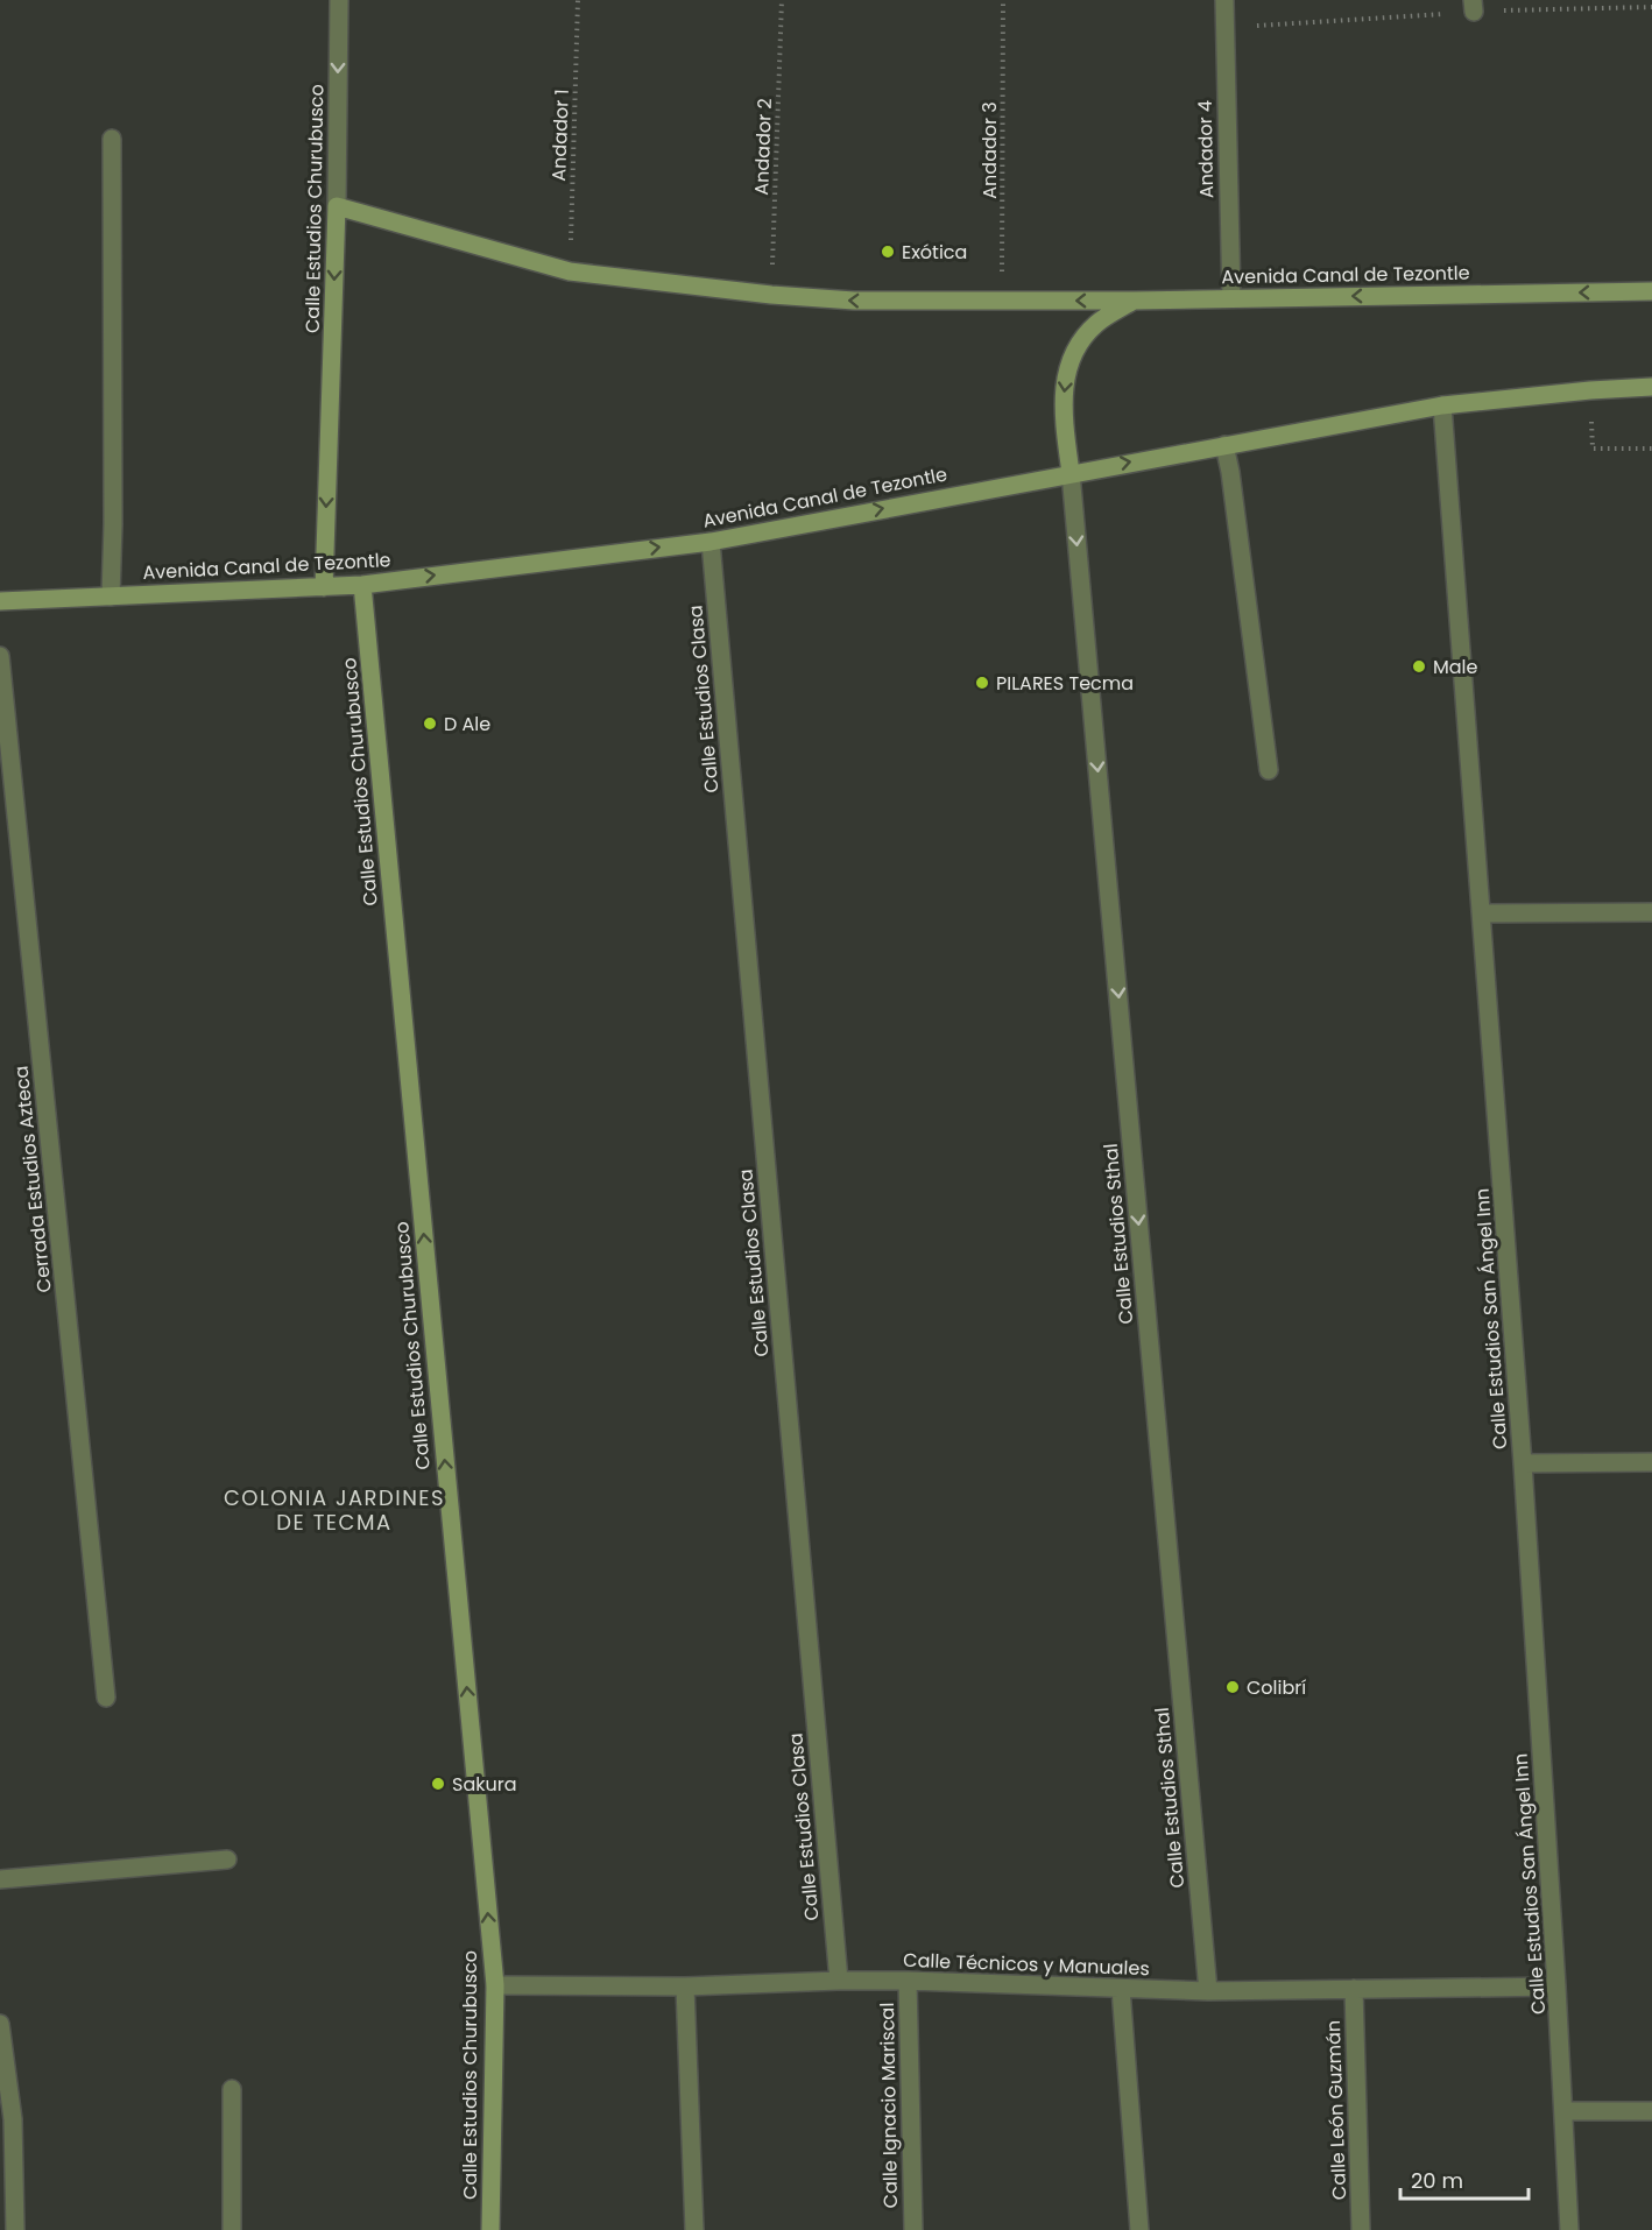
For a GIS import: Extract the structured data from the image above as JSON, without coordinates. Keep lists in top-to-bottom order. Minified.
{"streets":{"street":["Andador 4","Calle Estudios Churubusco","Avenida Canal de Tezontle","Calle Estudios Clasa","Cerrada Estudios Azteca","Calle Estudios Sthal","Calle Estudios San Ángel Inn","Calle Técnicos y Manuales","Calle Ignacio Mariscal","Calle León Guzmán"],"path":["Andador 1","Andador 2","Andador 3"]},"crossings":[["Andador 1","Avenida Canal de Tezontle"],["Andador 2","Avenida Canal de Tezontle"],["Andador 4","Avenida Canal de Tezontle"],["Andador 3","Avenida Canal de Tezontle"],["Calle Estudios Churubusco","Avenida Canal de Tezontle"],["Calle Estudios Churubusco","Calle Técnicos y Manuales"],["Avenida Canal de Tezontle","Calle Estudios Clasa"],["Avenida Canal de Tezontle","Calle Estudios Sthal"],["Avenida Canal de Tezontle","Calle Estudios San Ángel Inn"],["Calle Estudios Clasa","Calle Técnicos y Manuales"],["Calle Estudios Sthal","Calle Técnicos y Manuales"],["Calle Estudios San Ángel Inn","Calle Técnicos y Manuales"],["Calle Técnicos y Manuales","Calle Ignacio Mariscal"],["Calle Técnicos y Manuales","Calle León Guzmán"]],"one_way":["Calle Estudios Sthal"],"districts":["COLONIA JARDINES DE TECMA"],"places":["Exótica","Male","PILARES Tecma","D Ale","Colibrí","Sakura"],"scale_bar":"20 m"}
